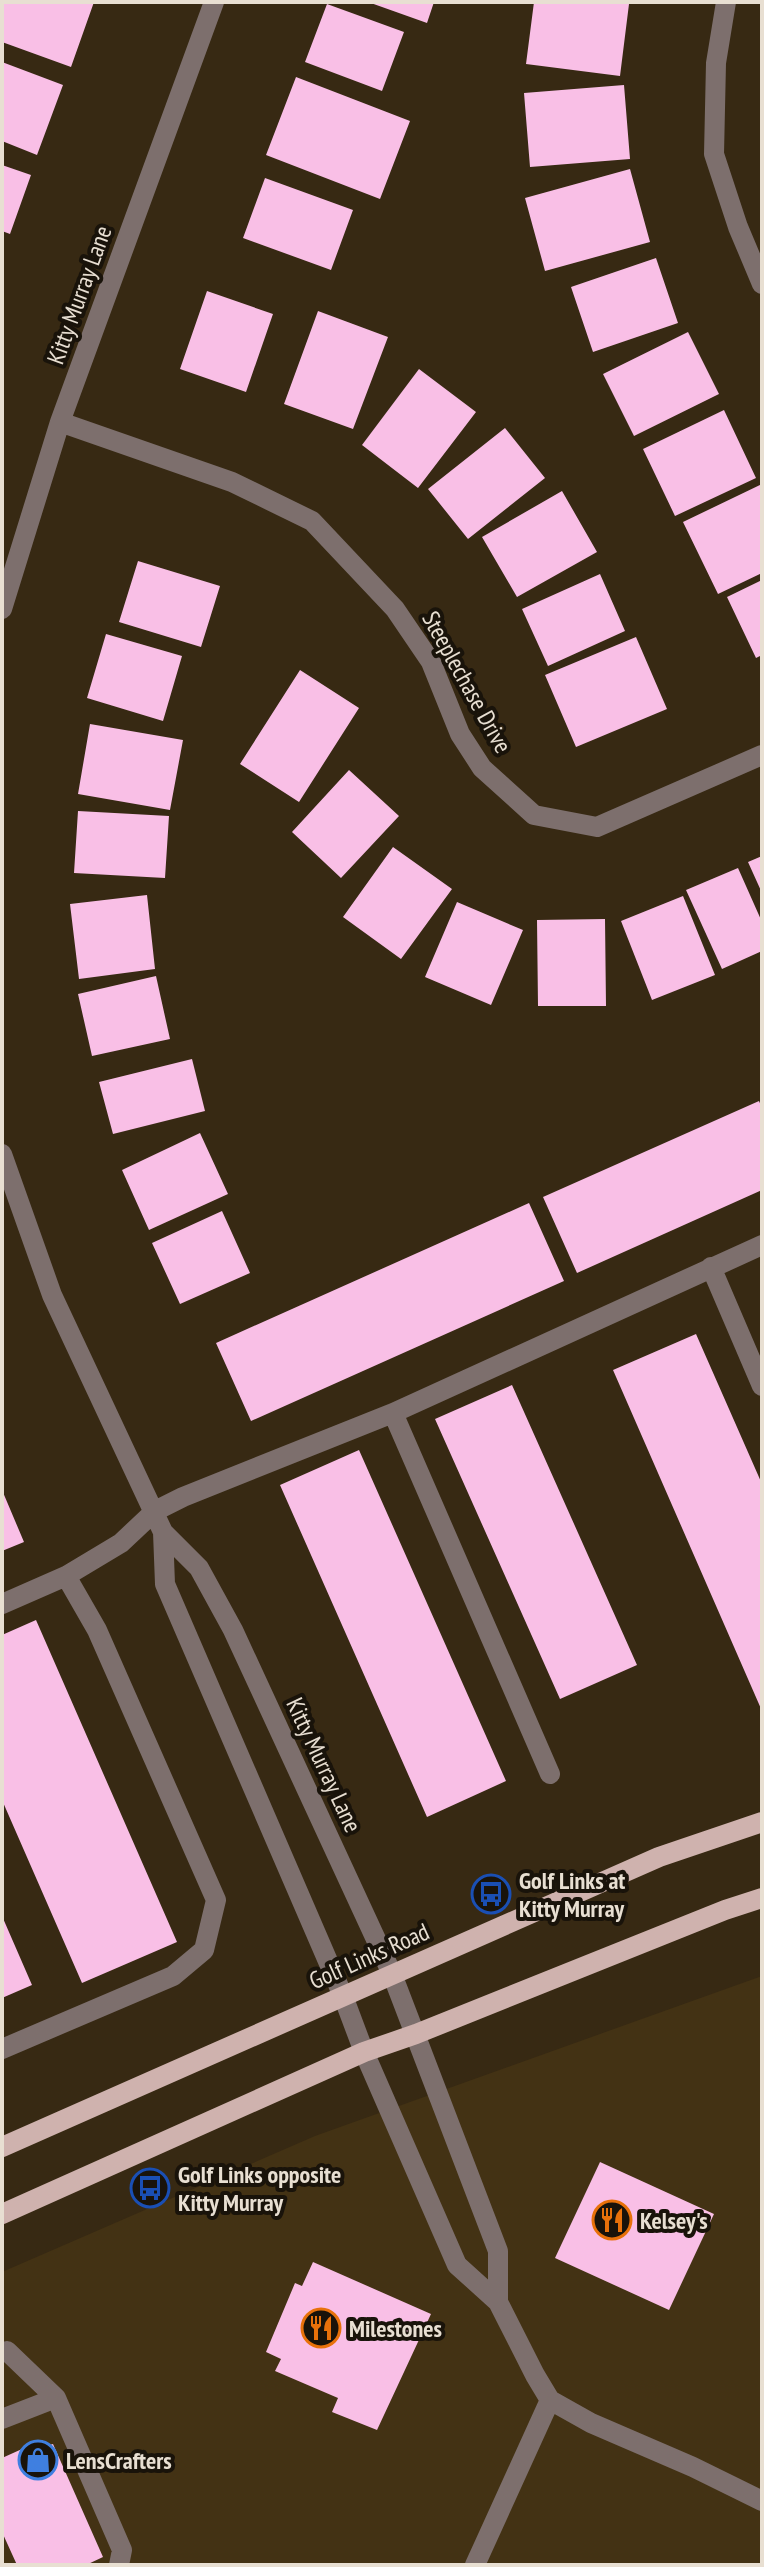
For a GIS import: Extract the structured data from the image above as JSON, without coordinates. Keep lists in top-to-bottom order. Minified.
{"streets":{"main road":["Golf Links Road"],"street":["Kitty Murray Lane","Steeplechase Drive"]},"crossings":[["Kitty Murray Lane","Steeplechase Drive"],["Kitty Murray Lane","Golf Links Road"]],"places":{"bus stop":["Golf Links at Kitty Murray","Golf Links opposite Kitty Murray"],"restaurant":["Kelsey's","Milestones"],"shop":["LensCrafters"]}}
